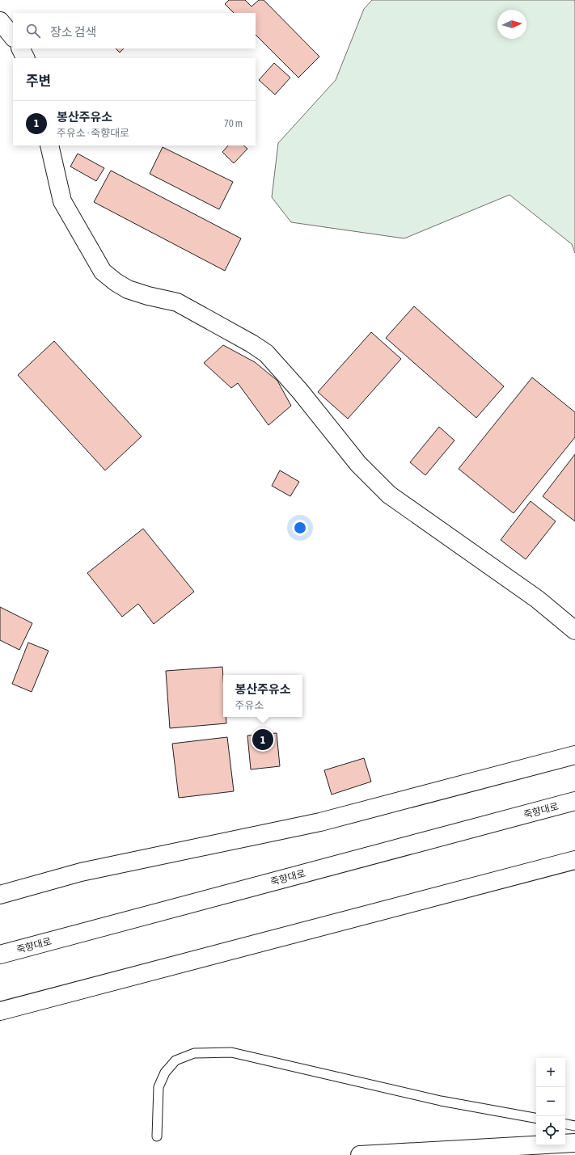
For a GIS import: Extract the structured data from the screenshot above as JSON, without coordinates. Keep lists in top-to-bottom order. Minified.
{"streets":{"main road":["죽향대로"]},"north":"right","page":{"search":"장소 검색","heading":"주변","list":[{"mark":"1","name":"봉산주유소","note":"주유소 · 죽향대로","value":"70 m"}],"popup":["봉산주유소","주유소"],"pins":"1","map_buttons":["+","−"]}}
